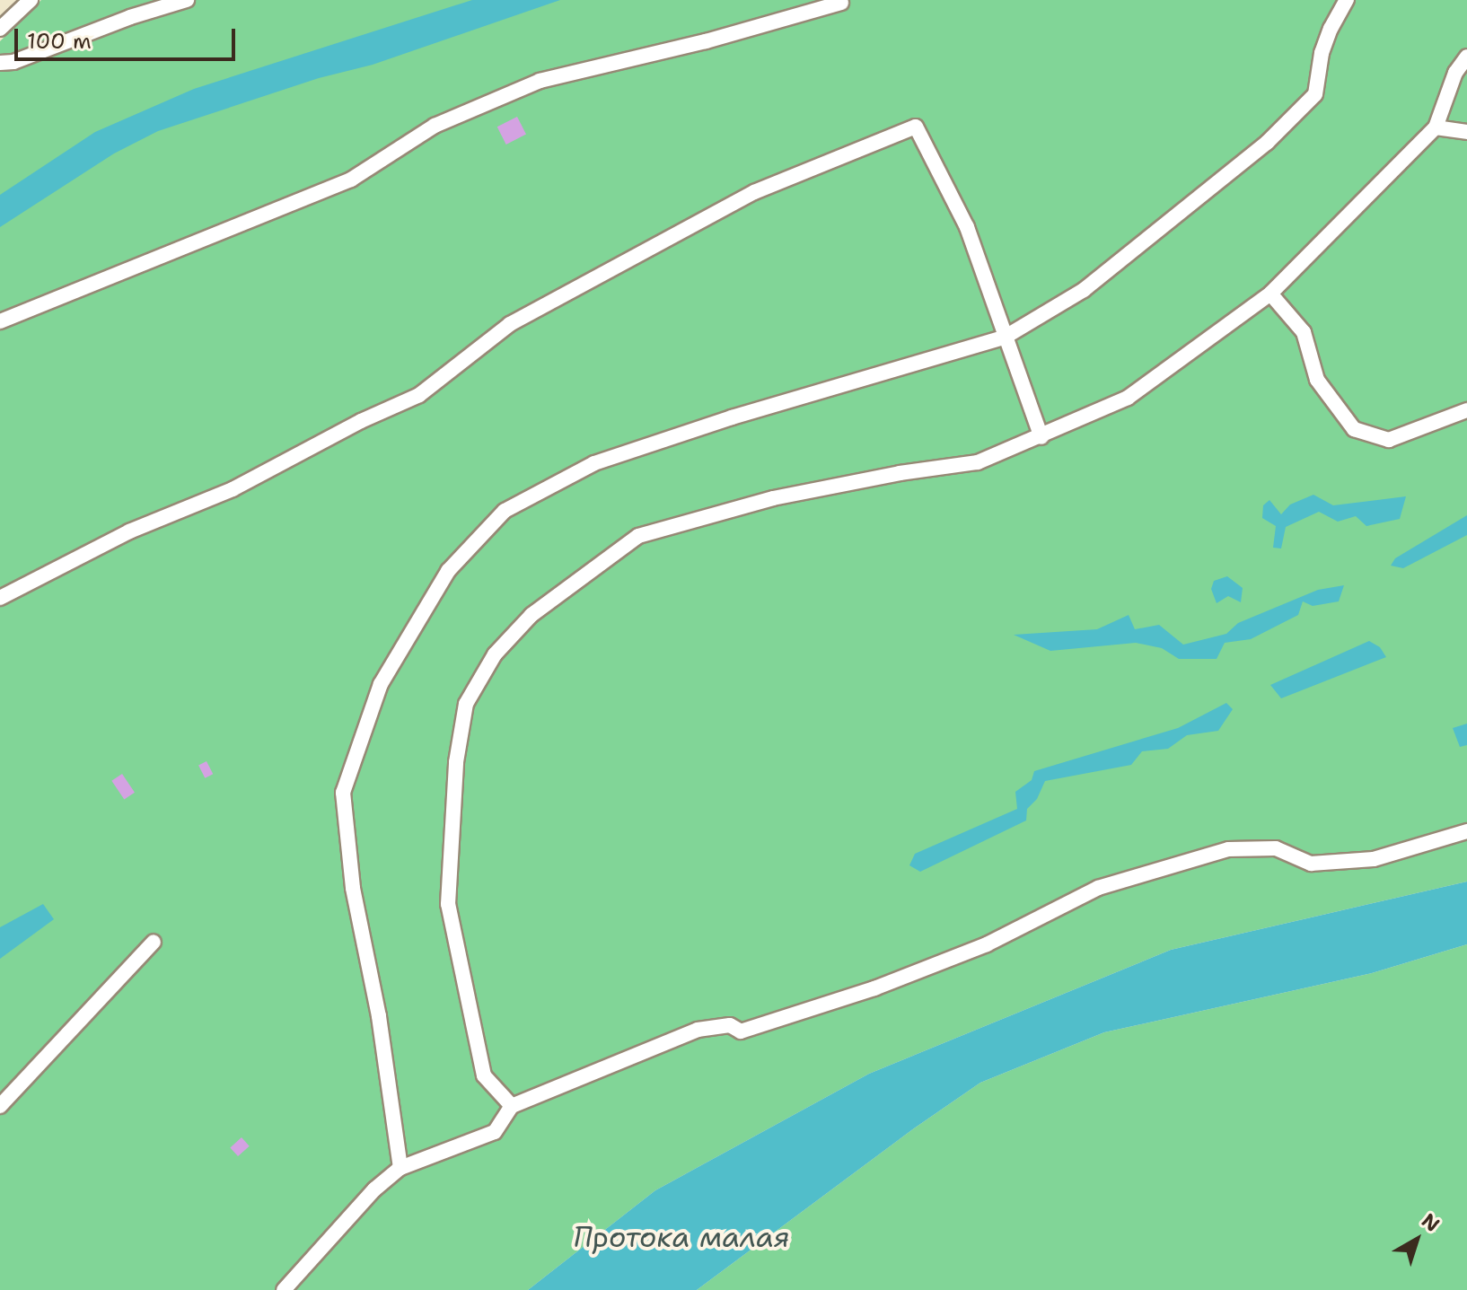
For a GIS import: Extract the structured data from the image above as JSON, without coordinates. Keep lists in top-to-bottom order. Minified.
{"water":["Протока малая"],"scale_bar":"100 m","north":"top right"}
